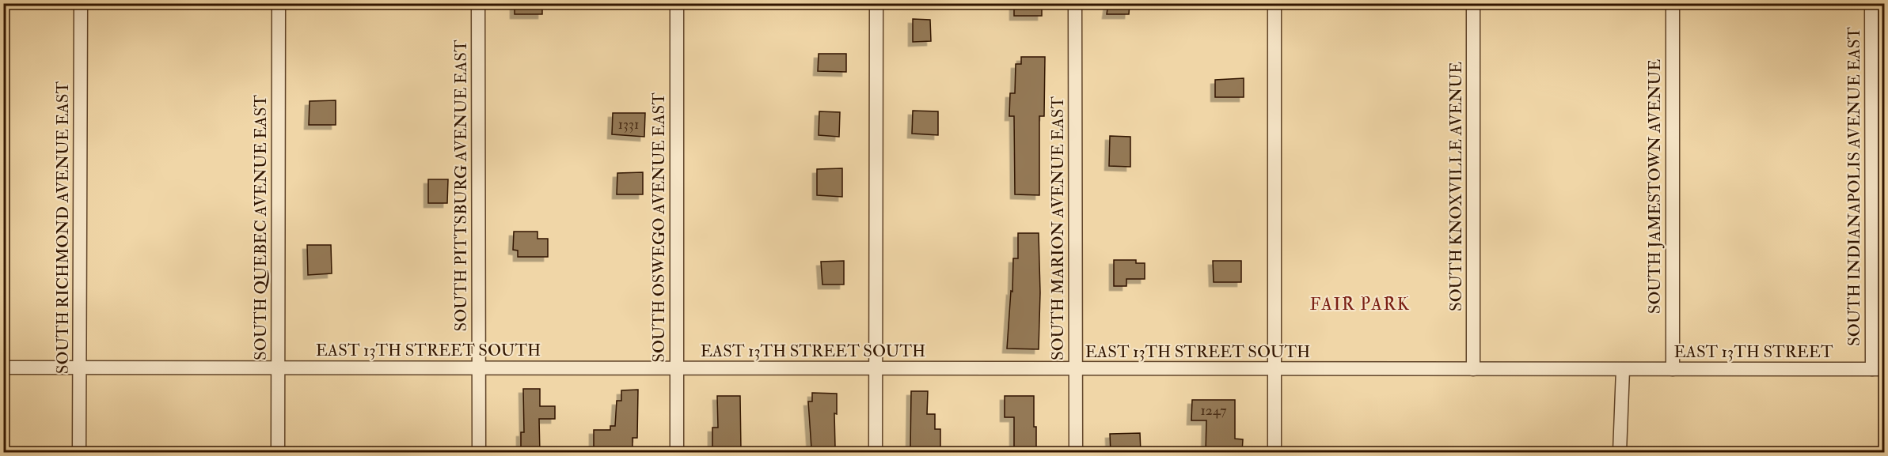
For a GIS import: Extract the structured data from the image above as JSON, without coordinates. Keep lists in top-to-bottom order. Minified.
{"streets":{"street":["SOUTH PITTSBURG AVENUE EAST","SOUTH KNOXVILLE AVENUE","SOUTH JAMESTOWN AVENUE","SOUTH INDIANAPOLIS AVENUE EAST","SOUTH RICHMOND AVENUE EAST","SOUTH QUEBEC AVENUE EAST","SOUTH OSWEGO AVENUE EAST","SOUTH MARION AVENUE EAST","EAST 13TH STREET SOUTH","EAST 13TH STREET"]},"crossings":[["SOUTH PITTSBURG AVENUE EAST","EAST 13TH STREET SOUTH"],["SOUTH KNOXVILLE AVENUE","EAST 13TH STREET SOUTH"],["SOUTH JAMESTOWN AVENUE","EAST 13TH STREET"],["SOUTH INDIANAPOLIS AVENUE EAST","EAST 13TH STREET"],["SOUTH RICHMOND AVENUE EAST","EAST 13TH STREET SOUTH"],["SOUTH QUEBEC AVENUE EAST","EAST 13TH STREET SOUTH"],["SOUTH OSWEGO AVENUE EAST","EAST 13TH STREET SOUTH"],["SOUTH MARION AVENUE EAST","EAST 13TH STREET SOUTH"],["EAST 13TH STREET SOUTH","EAST 13TH STREET"]],"districts":["FAIR PARK"],"house_numbers":["1331","1247"]}
